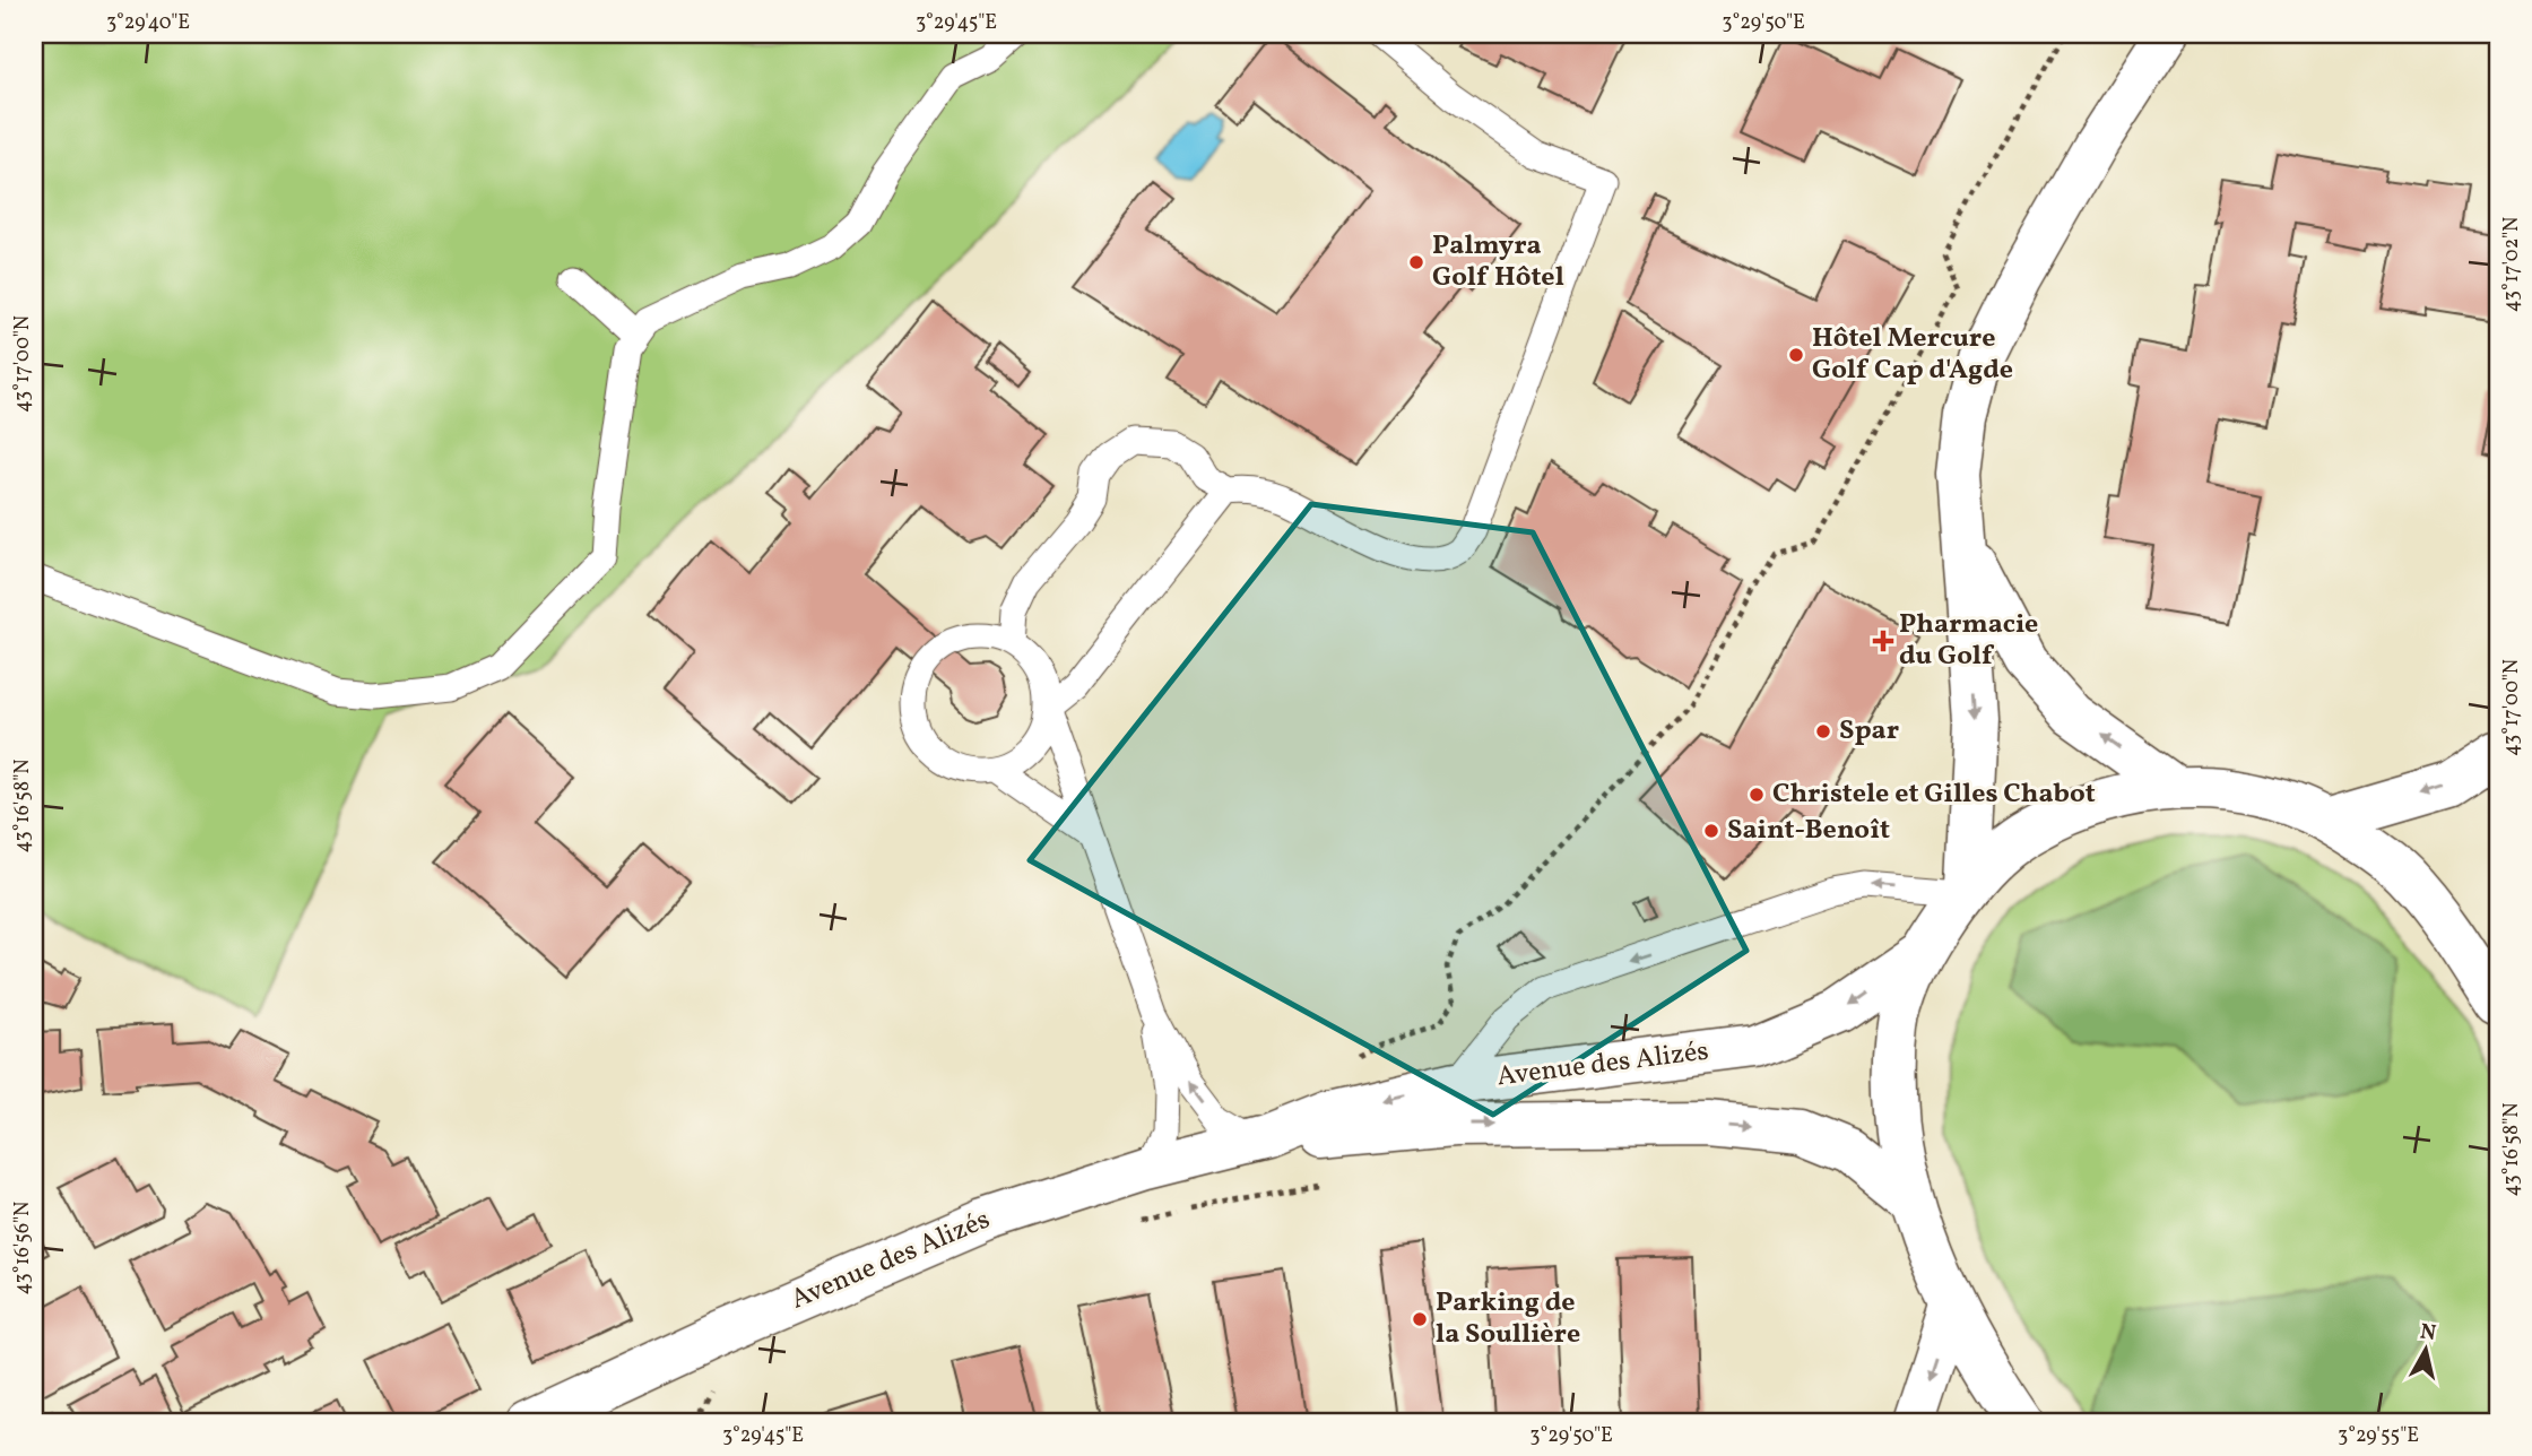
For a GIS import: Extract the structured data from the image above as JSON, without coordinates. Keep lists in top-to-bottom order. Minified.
{"streets":{"street":["Avenue des Alizés"]},"places":{"other":["Palmyra Golf Hôtel","Hôtel Mercure Golf Cap d'Agde","Spar","Christele et Gilles Chabot","Saint-Benoît","Parking de la Soullière"],"health":["Pharmacie du Golf"]},"north":"top","coordinates":["3°29'40\"E","3°29'45\"E","3°29'50\"E","43°17'02\"N","43°17'00\"N","43°16'58\"N","43°16'56\"N","3°29'55\"E"]}
